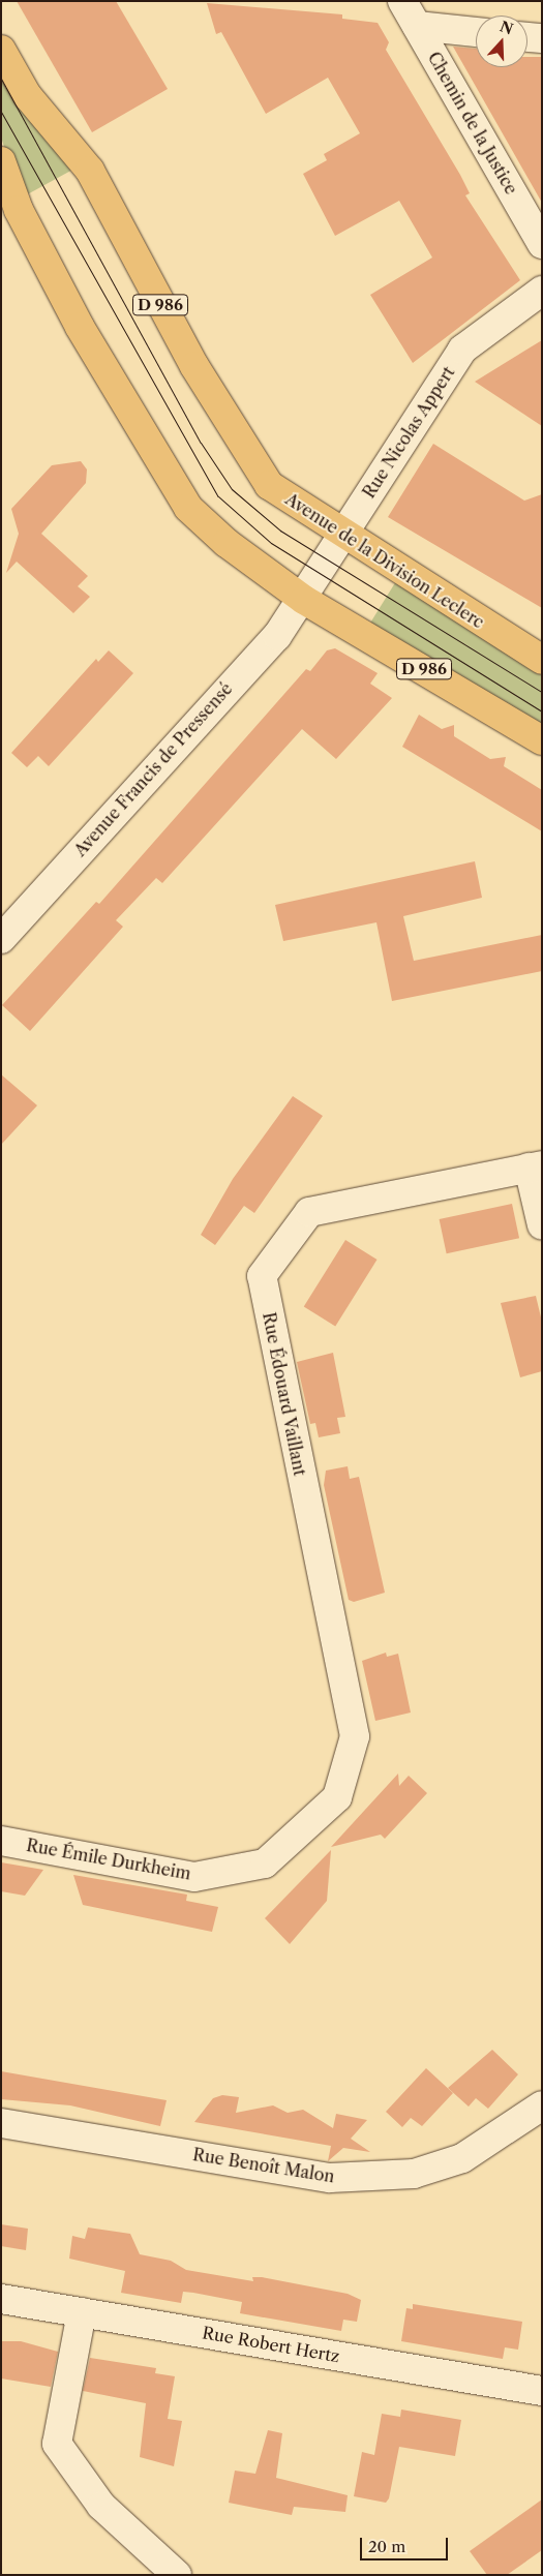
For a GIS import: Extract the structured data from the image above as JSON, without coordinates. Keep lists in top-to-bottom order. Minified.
{"streets":{"main road":["D 986","Avenue de la Division Leclerc"],"street":["Chemin de la Justice","Rue Nicolas Appert","Avenue Francis de Pressensé","Rue Édouard Vaillant","Rue Émile Durkheim","Rue Benoît Malon","Rue Robert Hertz"]},"crossings":[["D 986","Rue Nicolas Appert"],["D 986","Avenue Francis de Pressensé"],["Rue Nicolas Appert","Avenue de la Division Leclerc"],["Rue Nicolas Appert","Avenue Francis de Pressensé"],["Rue Édouard Vaillant","Rue Émile Durkheim"]],"scale_bar":"20 m","north":"top"}
